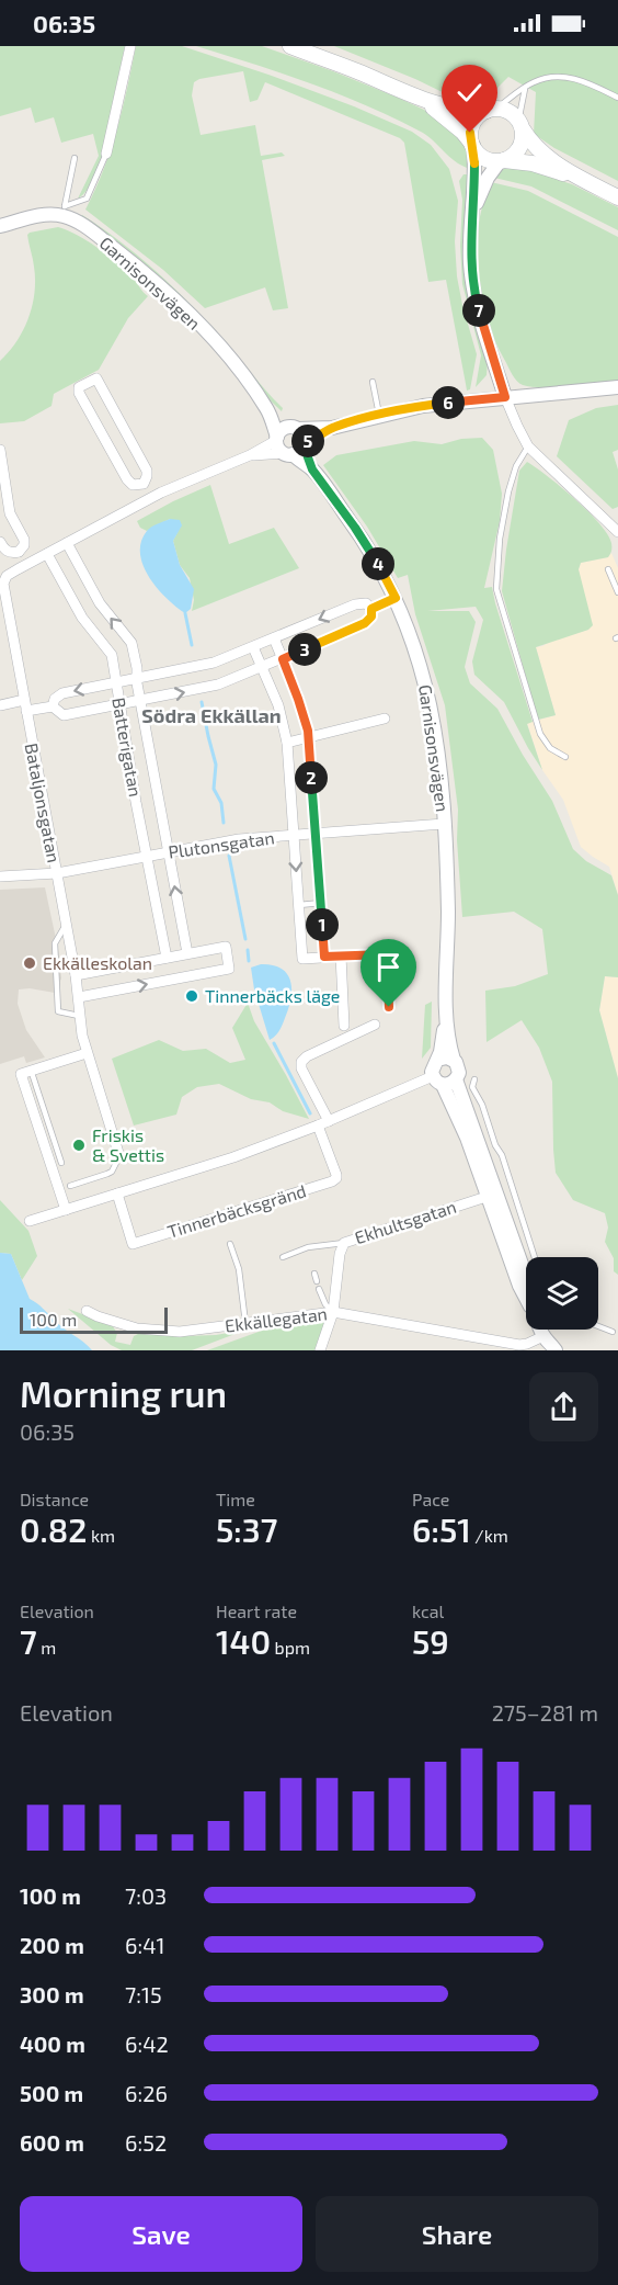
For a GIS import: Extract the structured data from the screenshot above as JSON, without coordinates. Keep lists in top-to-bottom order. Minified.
{"streets":{"street":["Garnisonsvägen","Batterigatan","Bataljonsgatan","Plutonsgatan","Tinnerbäcksgränd","Ekhultsgatan","Ekkällegatan"]},"crossings":[["Garnisonsvägen","Bataljonsgatan"],["Garnisonsvägen","Plutonsgatan"],["Batterigatan","Bataljonsgatan"],["Batterigatan","Plutonsgatan"],["Bataljonsgatan","Plutonsgatan"],["Ekhultsgatan","Ekkällegatan"]],"districts":["Södra Ekkällan"],"places":["Ekkälleskolan","Tinnerbäcks läge","Friskis & Svettis"],"scale_bar":"100 m","page":{"status":"06:35","pins":["7","6","5","4","3","2","1"],"scale":"100 m","heading":["Morning run","06:35"],"stats":[["Distance","0.82 km"],["Time","5:37"],["Pace","6:51 /km"],["Elevation","7 m"],["Heart rate","140 bpm"],["kcal","59"]],"chart":["Elevation","275–281 m"],"list":[{"name":"100 m","note":"7:03"},{"name":"200 m","note":"6:41"},{"name":"300 m","note":"7:15"},{"name":"400 m","note":"6:42"},{"name":"500 m","note":"6:26"},{"name":"600 m","note":"6:52"}],"buttons":["Save","Share"]}}
